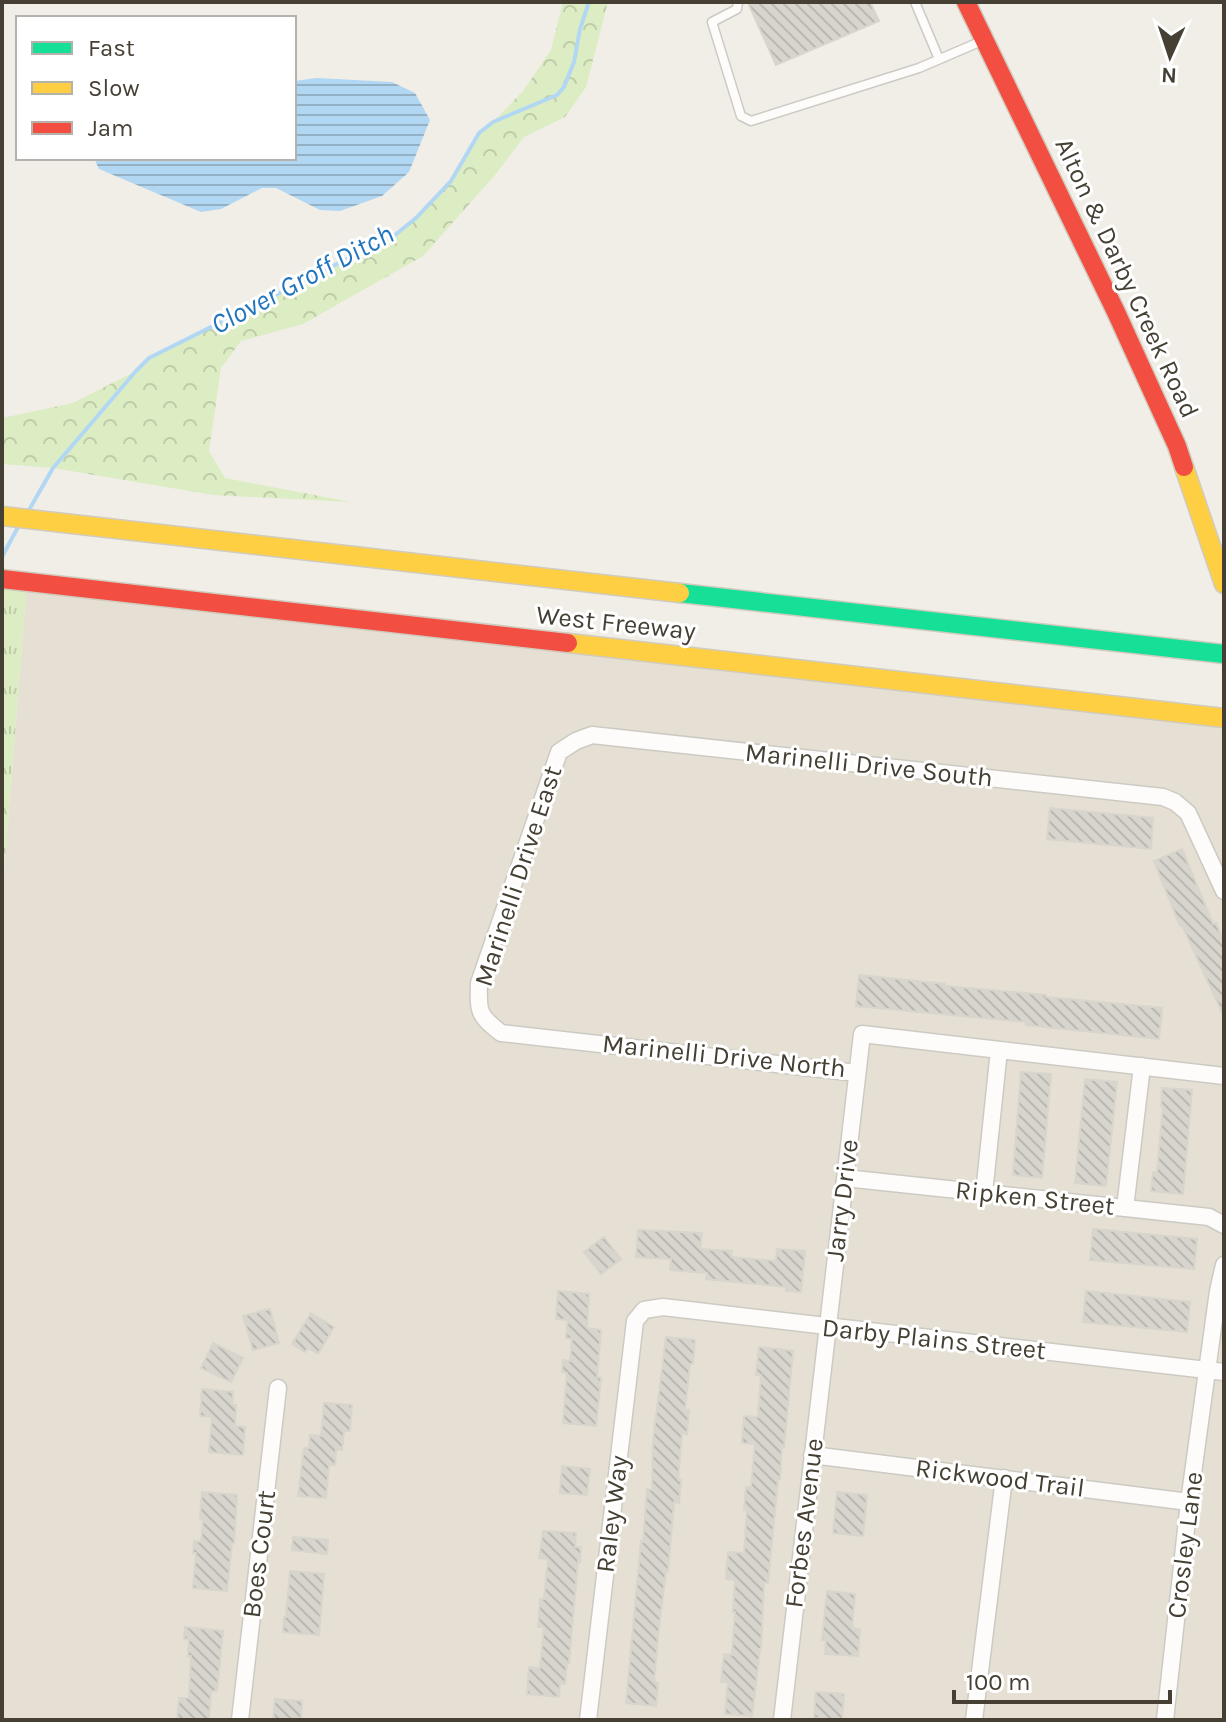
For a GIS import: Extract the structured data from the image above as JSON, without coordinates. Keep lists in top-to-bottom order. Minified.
{"streets":{"main road":["Alton & Darby Creek Road","West Freeway"],"street":["Marinelli Drive South","Marinelli Drive East","Marinelli Drive North","Ripken Street","Jarry Drive","Darby Plains Street","Rickwood Trail","Raley Way","Forbes Avenue","Crosley Lane","Boes Court"]},"crossings":[["Marinelli Drive South","Marinelli Drive East"],["Marinelli Drive East","Marinelli Drive North"],["Marinelli Drive North","Jarry Drive"],["Ripken Street","Jarry Drive"],["Jarry Drive","Darby Plains Street"],["Jarry Drive","Forbes Avenue"],["Darby Plains Street","Raley Way"],["Darby Plains Street","Forbes Avenue"],["Darby Plains Street","Crosley Lane"],["Rickwood Trail","Forbes Avenue"],["Rickwood Trail","Crosley Lane"]],"water":["Clover Groff Ditch"],"legend":["Fast","Slow","Jam"],"scale_bar":"100 m","north":"bottom"}
